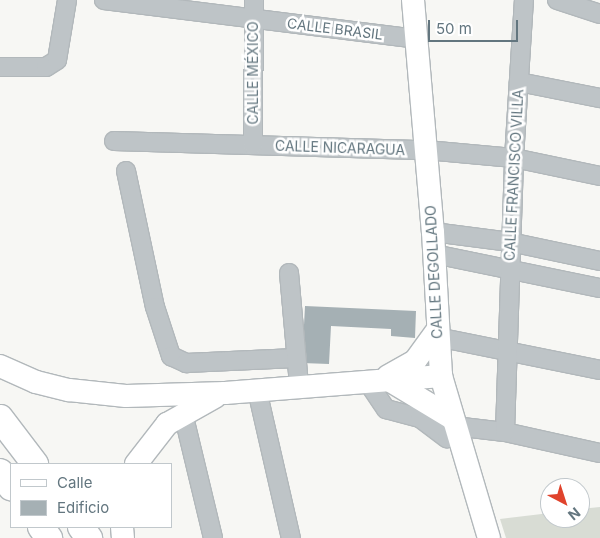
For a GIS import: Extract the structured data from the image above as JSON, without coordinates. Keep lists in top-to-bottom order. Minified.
{"streets":{"main road":["CALLE DEGOLLADO"],"street":["CALLE BRASIL","CALLE MÉXICO","CALLE NICARAGUA","CALLE FRANCISCO VILLA"]},"crossings":[["CALLE BRASIL","CALLE MÉXICO"],["CALLE BRASIL","CALLE DEGOLLADO"],["CALLE MÉXICO","CALLE NICARAGUA"],["CALLE NICARAGUA","CALLE FRANCISCO VILLA"],["CALLE NICARAGUA","CALLE DEGOLLADO"]],"legend":["Calle","Edificio"],"scale_bar":"50 m","north":"bottom right"}
